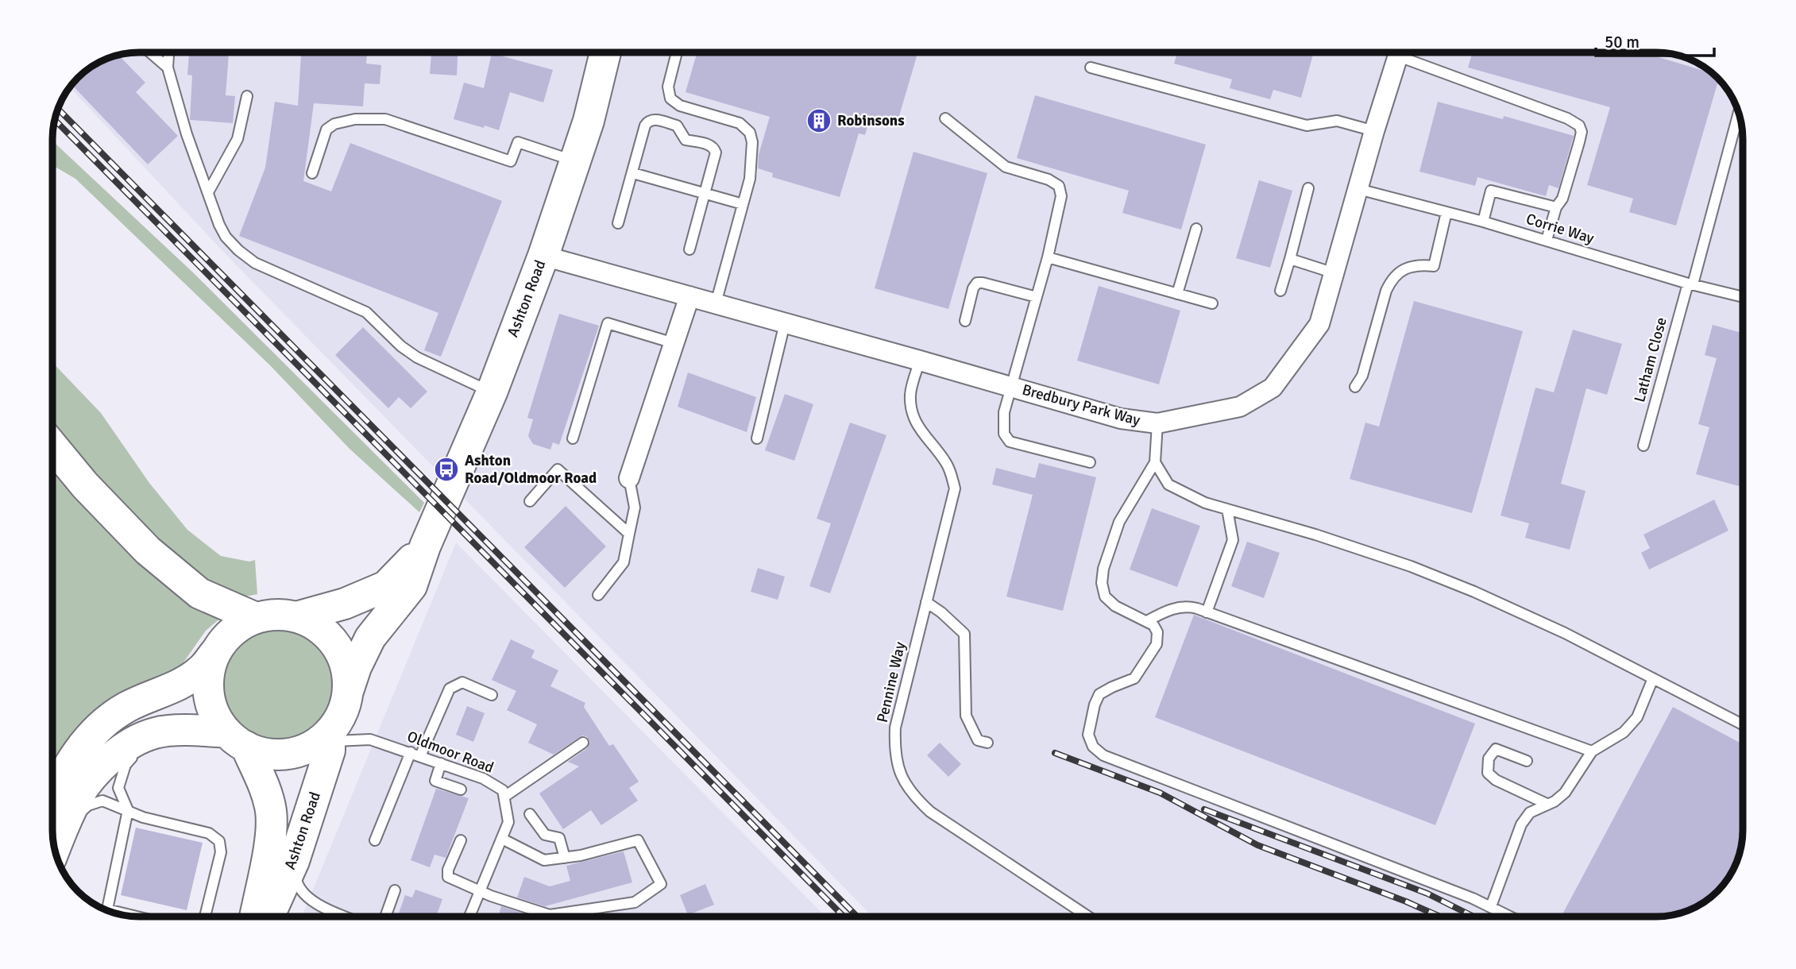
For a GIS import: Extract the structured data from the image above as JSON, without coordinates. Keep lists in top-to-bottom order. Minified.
{"streets":{"main road":["Ashton Road"],"street":["Bredbury Park Way"],"lane":["Corrie Way","Latham Close","Pennine Way","Oldmoor Road"]},"crossings":[["Corrie Way","Latham Close"],["Corrie Way","Bredbury Park Way"],["Ashton Road","Bredbury Park Way"],["Ashton Road","Oldmoor Road"],["Bredbury Park Way","Pennine Way"]],"places":{"building":["Robinsons"],"bus stop":["Ashton Road/Oldmoor Road"]},"scale_bar":"50 m"}
